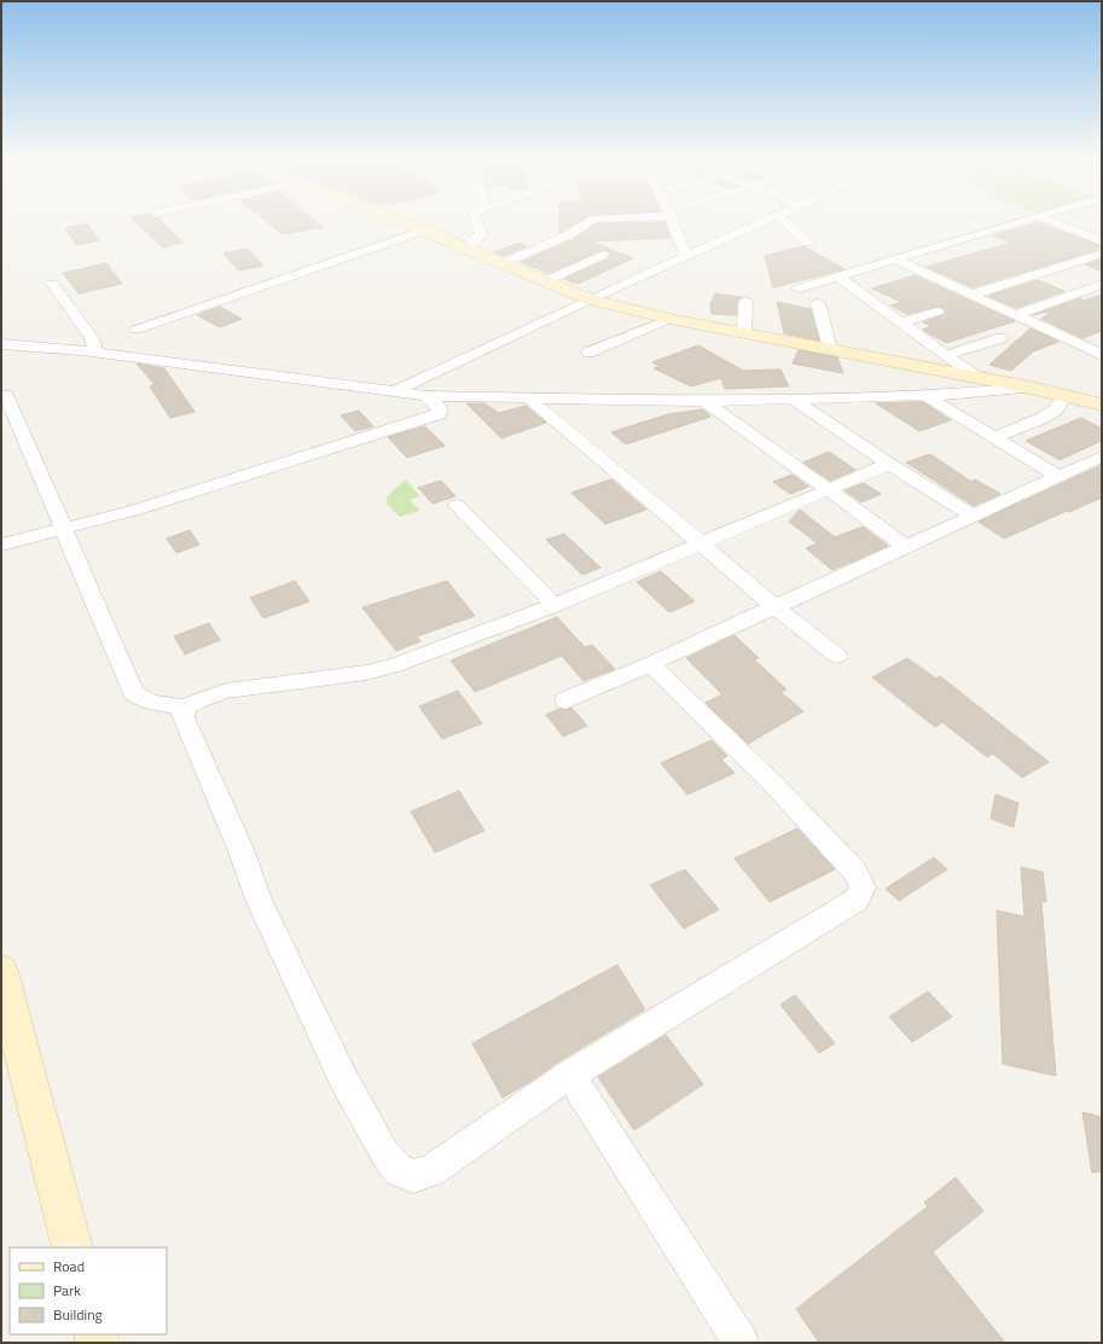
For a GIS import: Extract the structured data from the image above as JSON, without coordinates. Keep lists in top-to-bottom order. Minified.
{"legend":["Road","Park","Building"]}
